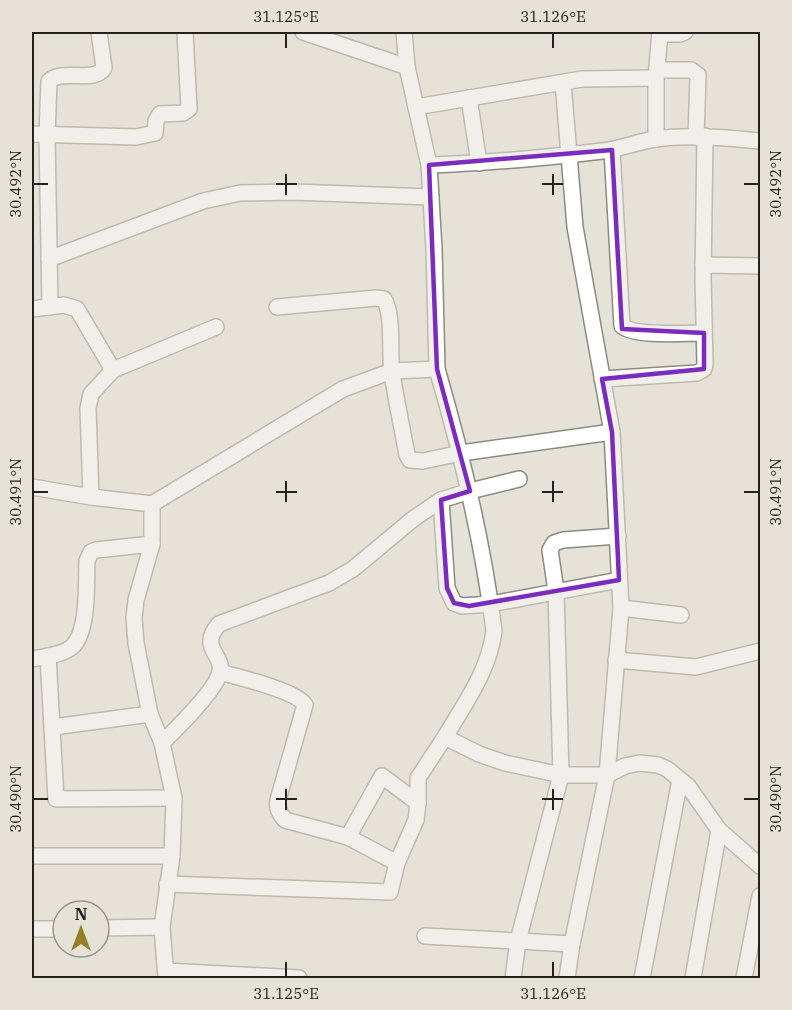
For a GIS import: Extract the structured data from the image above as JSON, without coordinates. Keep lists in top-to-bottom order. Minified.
{"north":"top","coordinates":["31.125°E","31.126°E","30.492°N","30.491°N","30.490°N"]}
